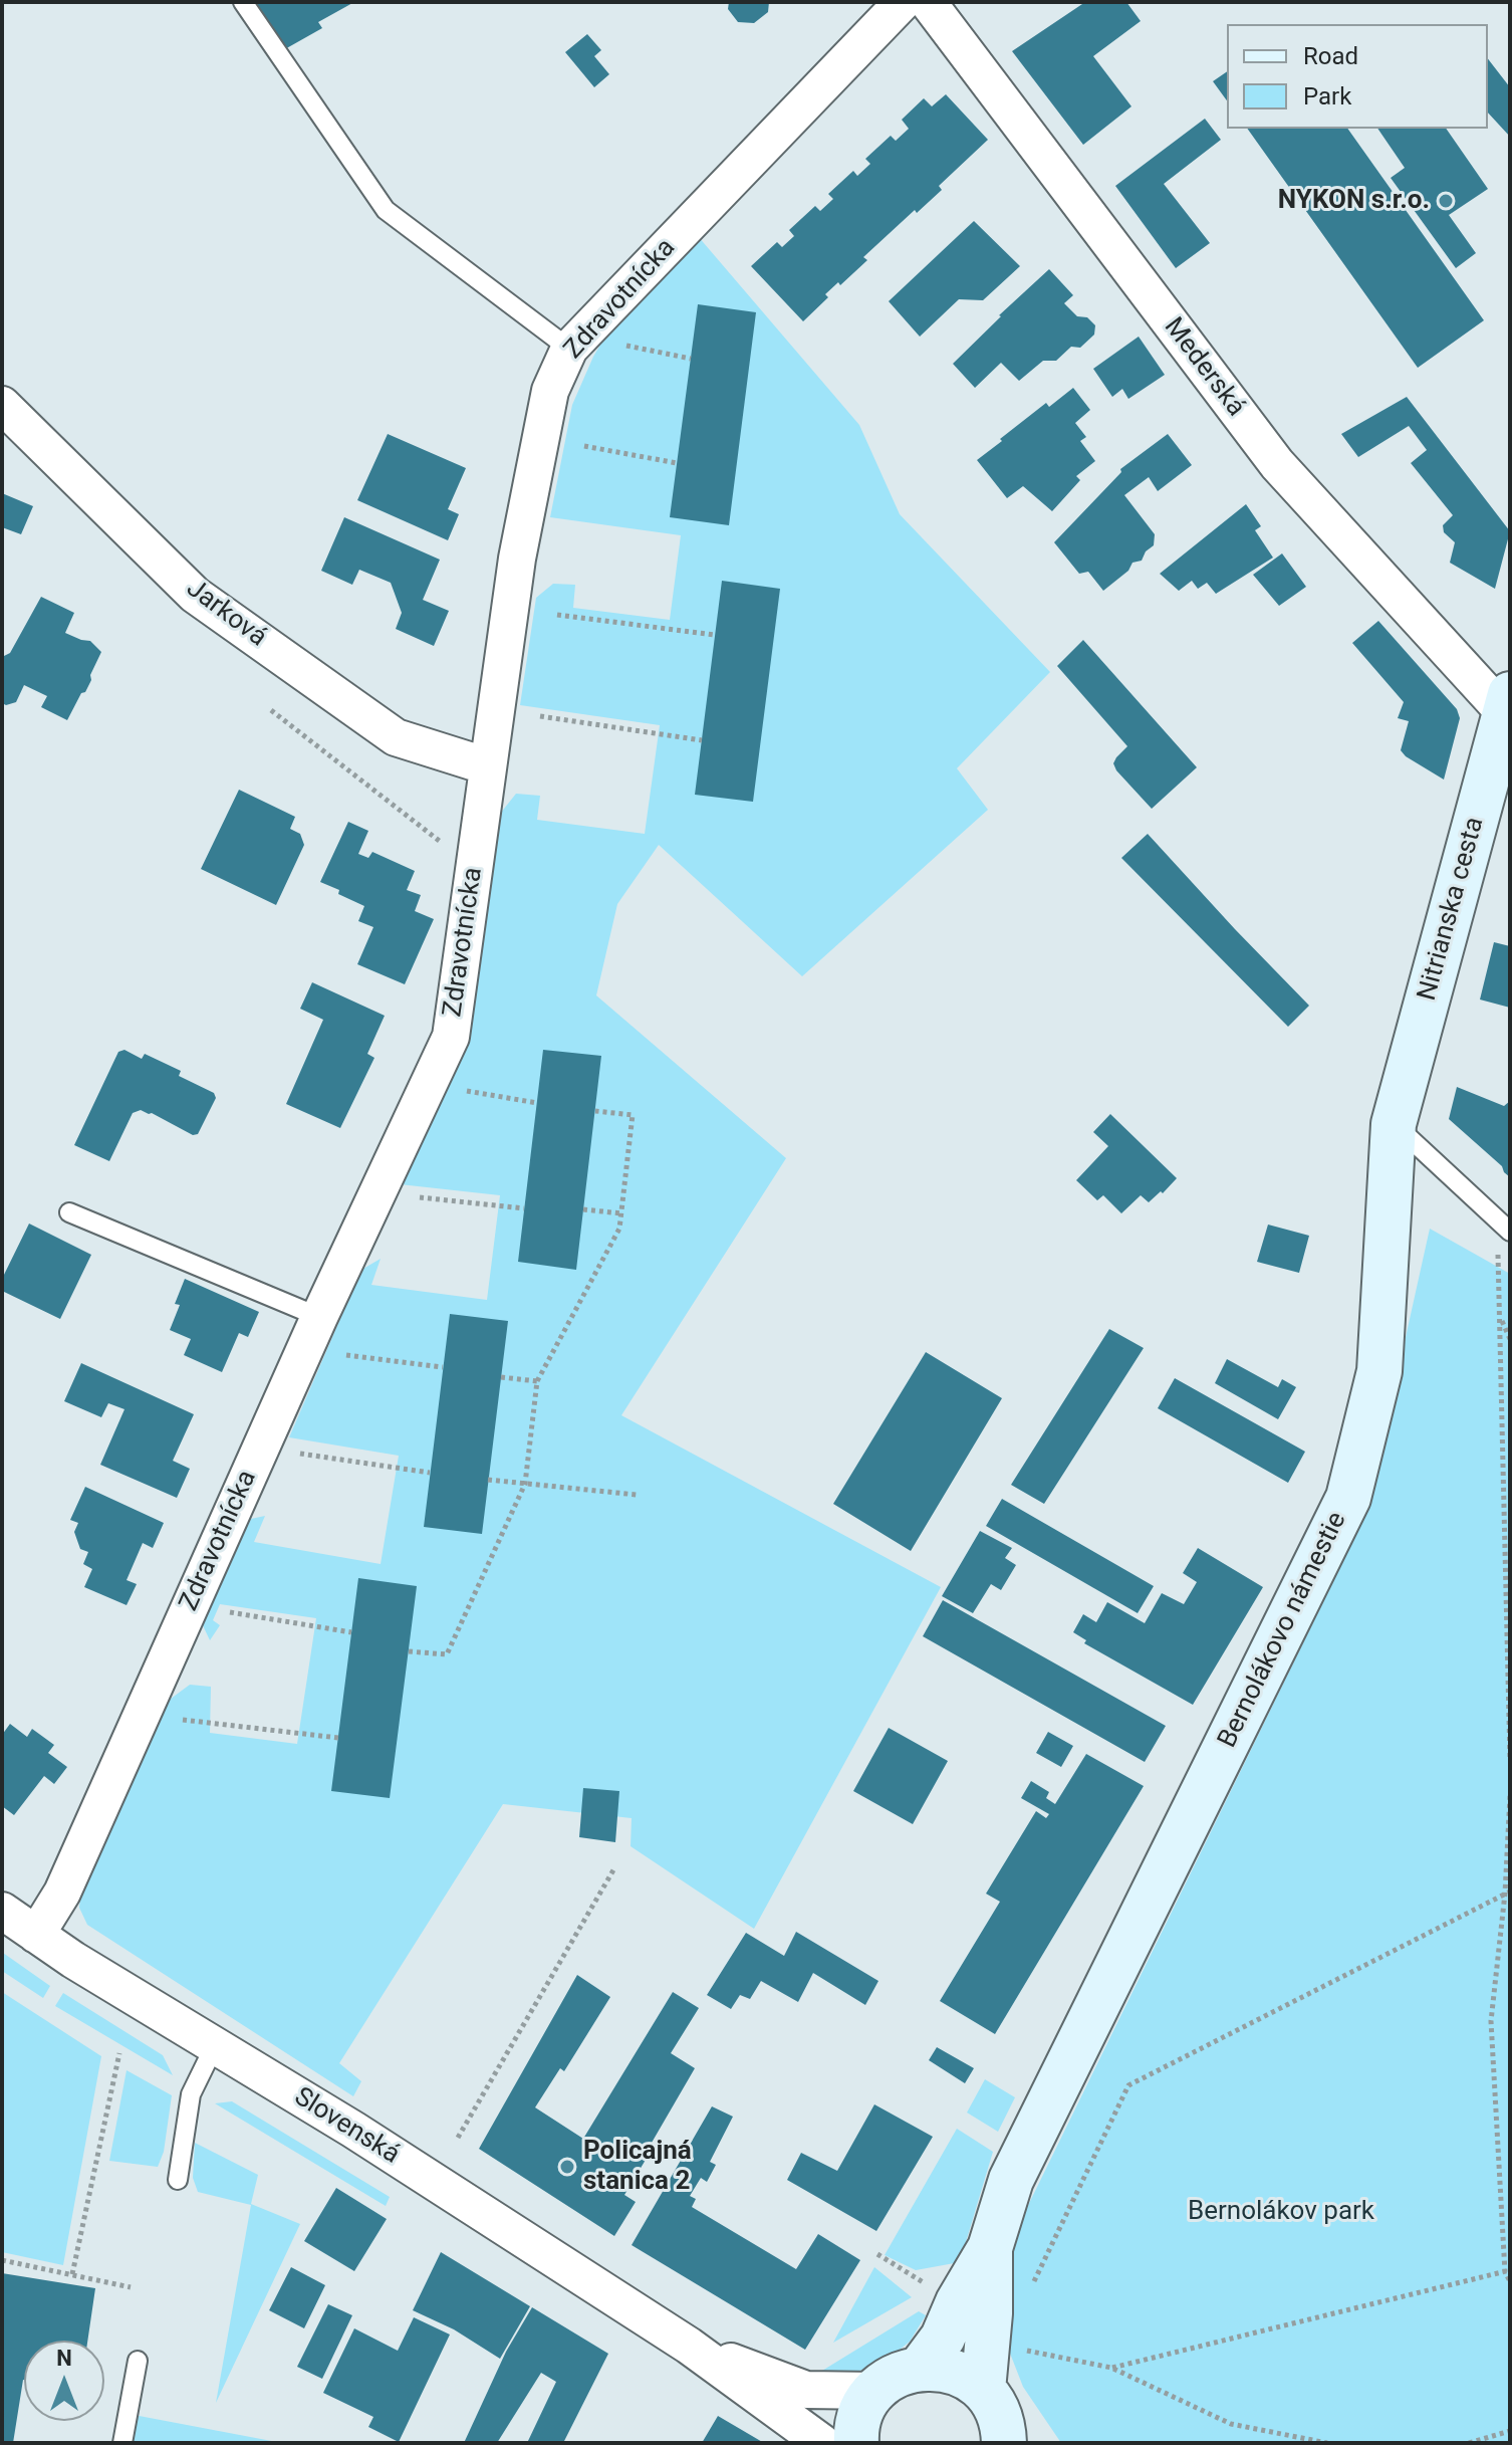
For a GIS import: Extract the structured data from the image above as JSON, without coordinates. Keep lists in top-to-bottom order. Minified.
{"streets":{"main road":["Nitrianska cesta","Bernolákovo námestie"],"street":["Zdravotnícka","Mederská","Jarková","Slovenská"]},"crossings":[["Zdravotnícka","Jarková"],["Zdravotnícka","Slovenská"],["Mederská","Nitrianska cesta"],["Nitrianska cesta","Bernolákovo námestie"]],"parks":["Bernolákov park"],"places":["NYKON s.r.o.","Policajná stanica 2"],"legend":["Road","Park"],"north":"top"}
